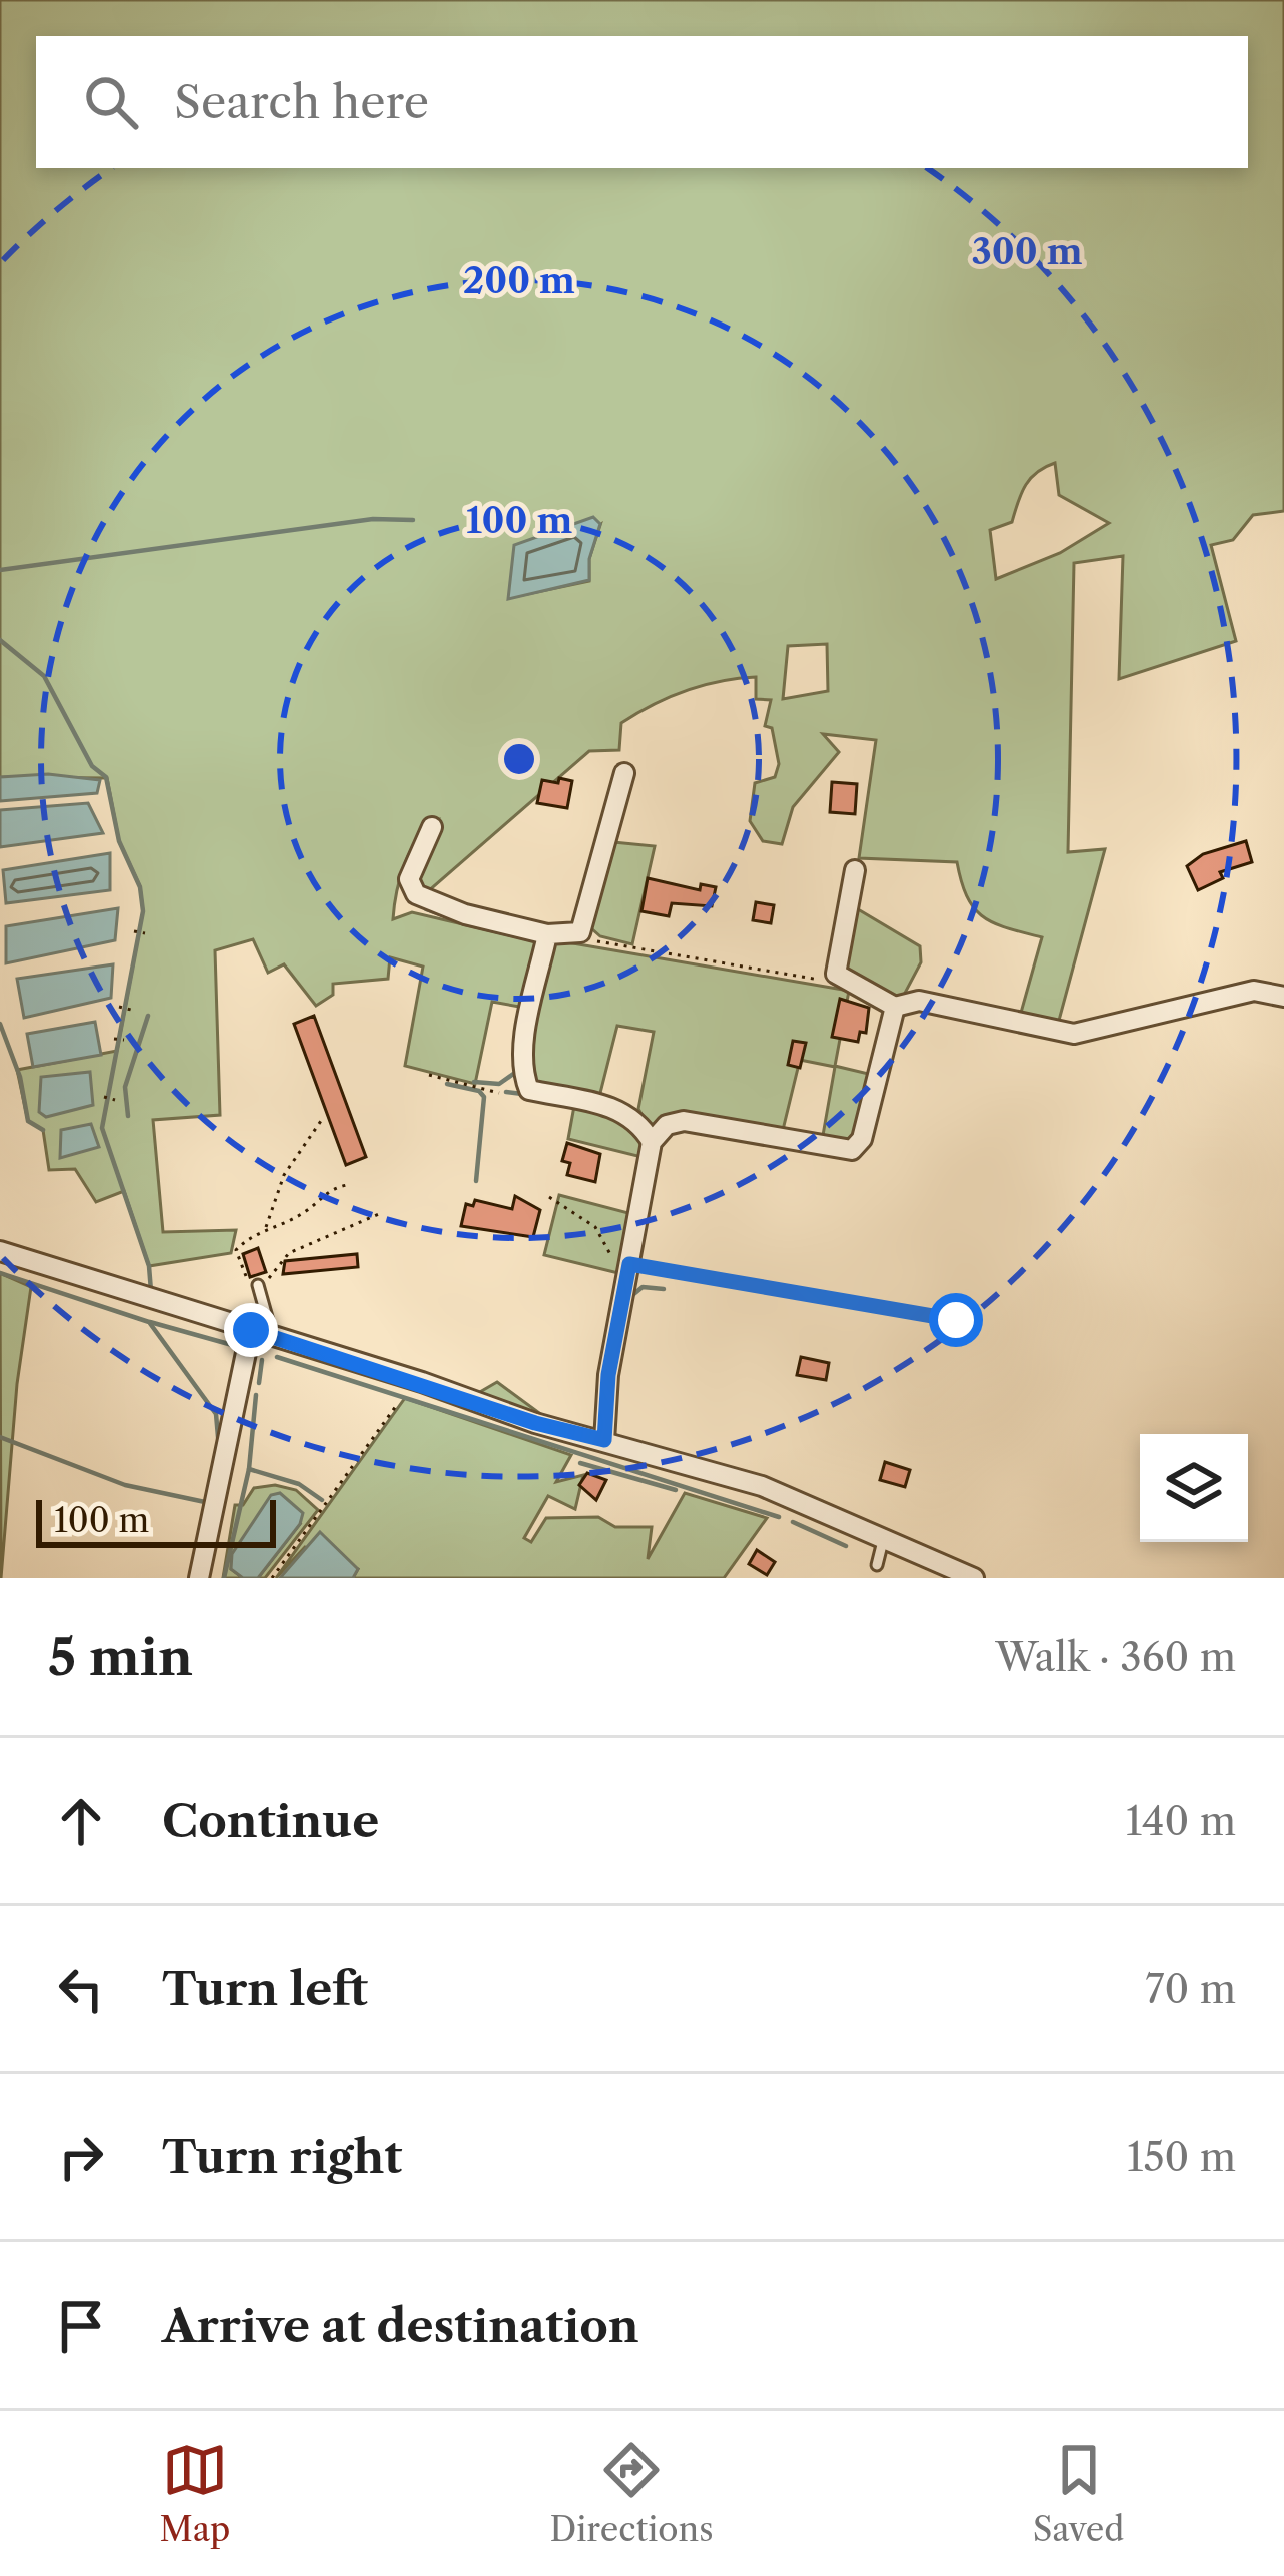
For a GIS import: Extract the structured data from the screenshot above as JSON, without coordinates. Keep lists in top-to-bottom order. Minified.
{"scale_bar":"100 m","page":{"search":"Search here","scale":"100 m","heading":["5 min","Walk · 360 m"],"list":[["Continue","140 m"],["Turn left","70 m"],["Turn right","150 m"],"Arrive at destination"],"nav":["Map","Directions","Saved"]},"rings":["300 m","200 m","100 m"]}
